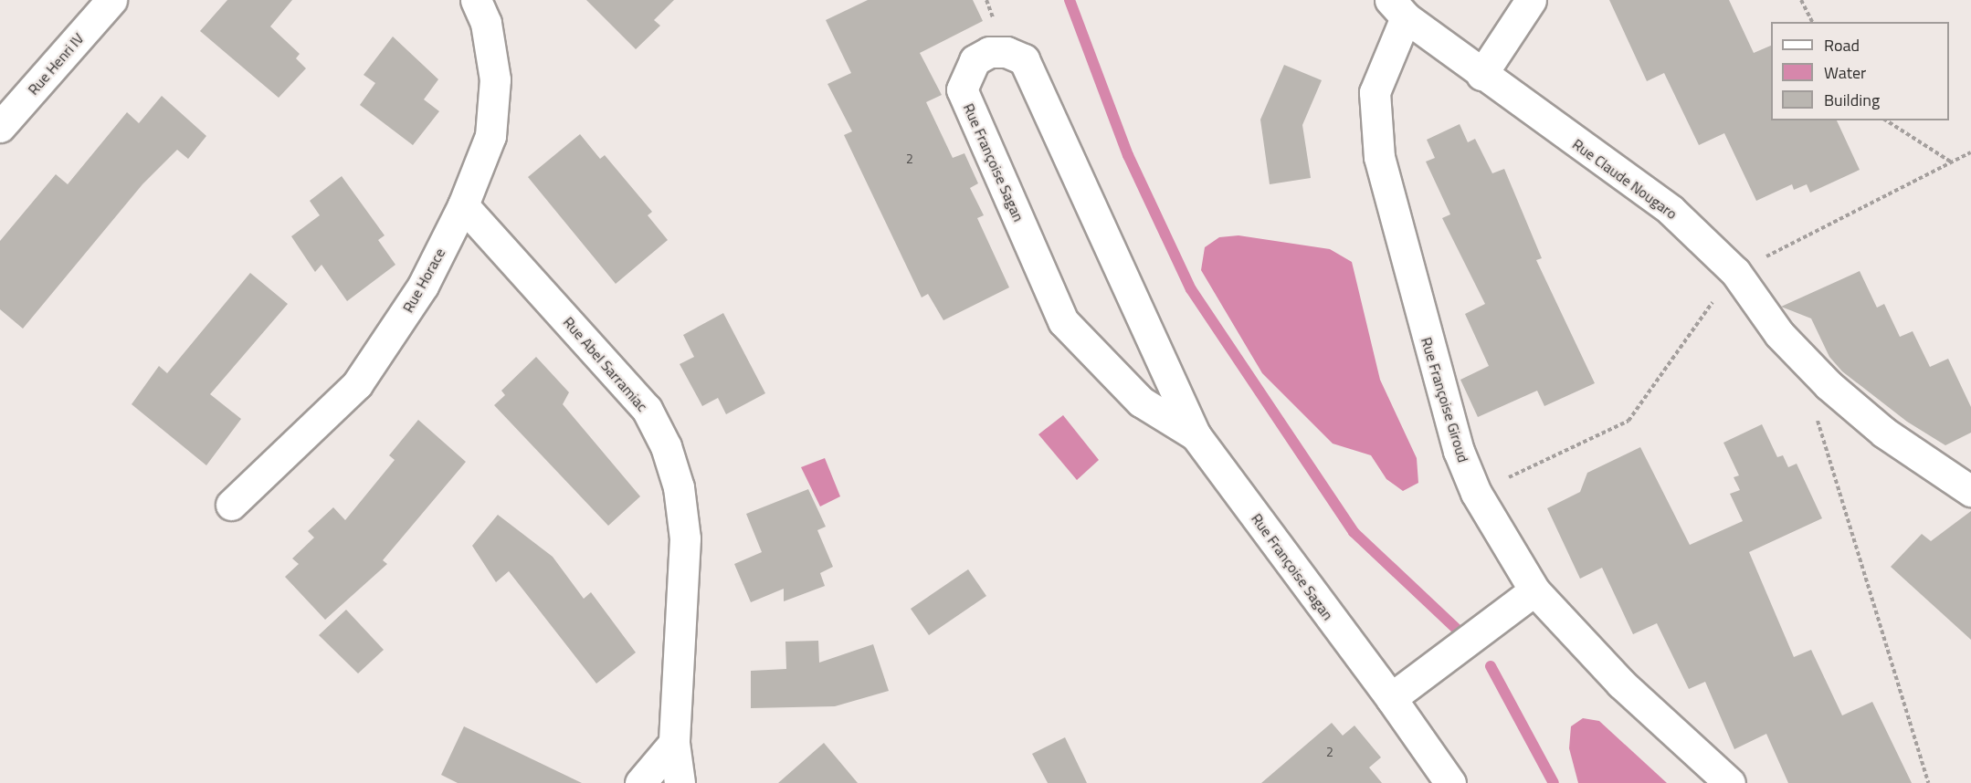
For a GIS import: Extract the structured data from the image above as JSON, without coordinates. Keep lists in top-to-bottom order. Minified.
{"streets":{"street":["Rue Henri IV","Rue Françoise Sagan","Rue Claude Nougaro","Rue Horace","Rue Abel Sarramiac","Rue Françoise Giroud"]},"crossings":[["Rue Claude Nougaro","Rue Françoise Giroud"],["Rue Horace","Rue Abel Sarramiac"]],"house_numbers":["2","2"],"legend":["Road","Water","Building"]}
